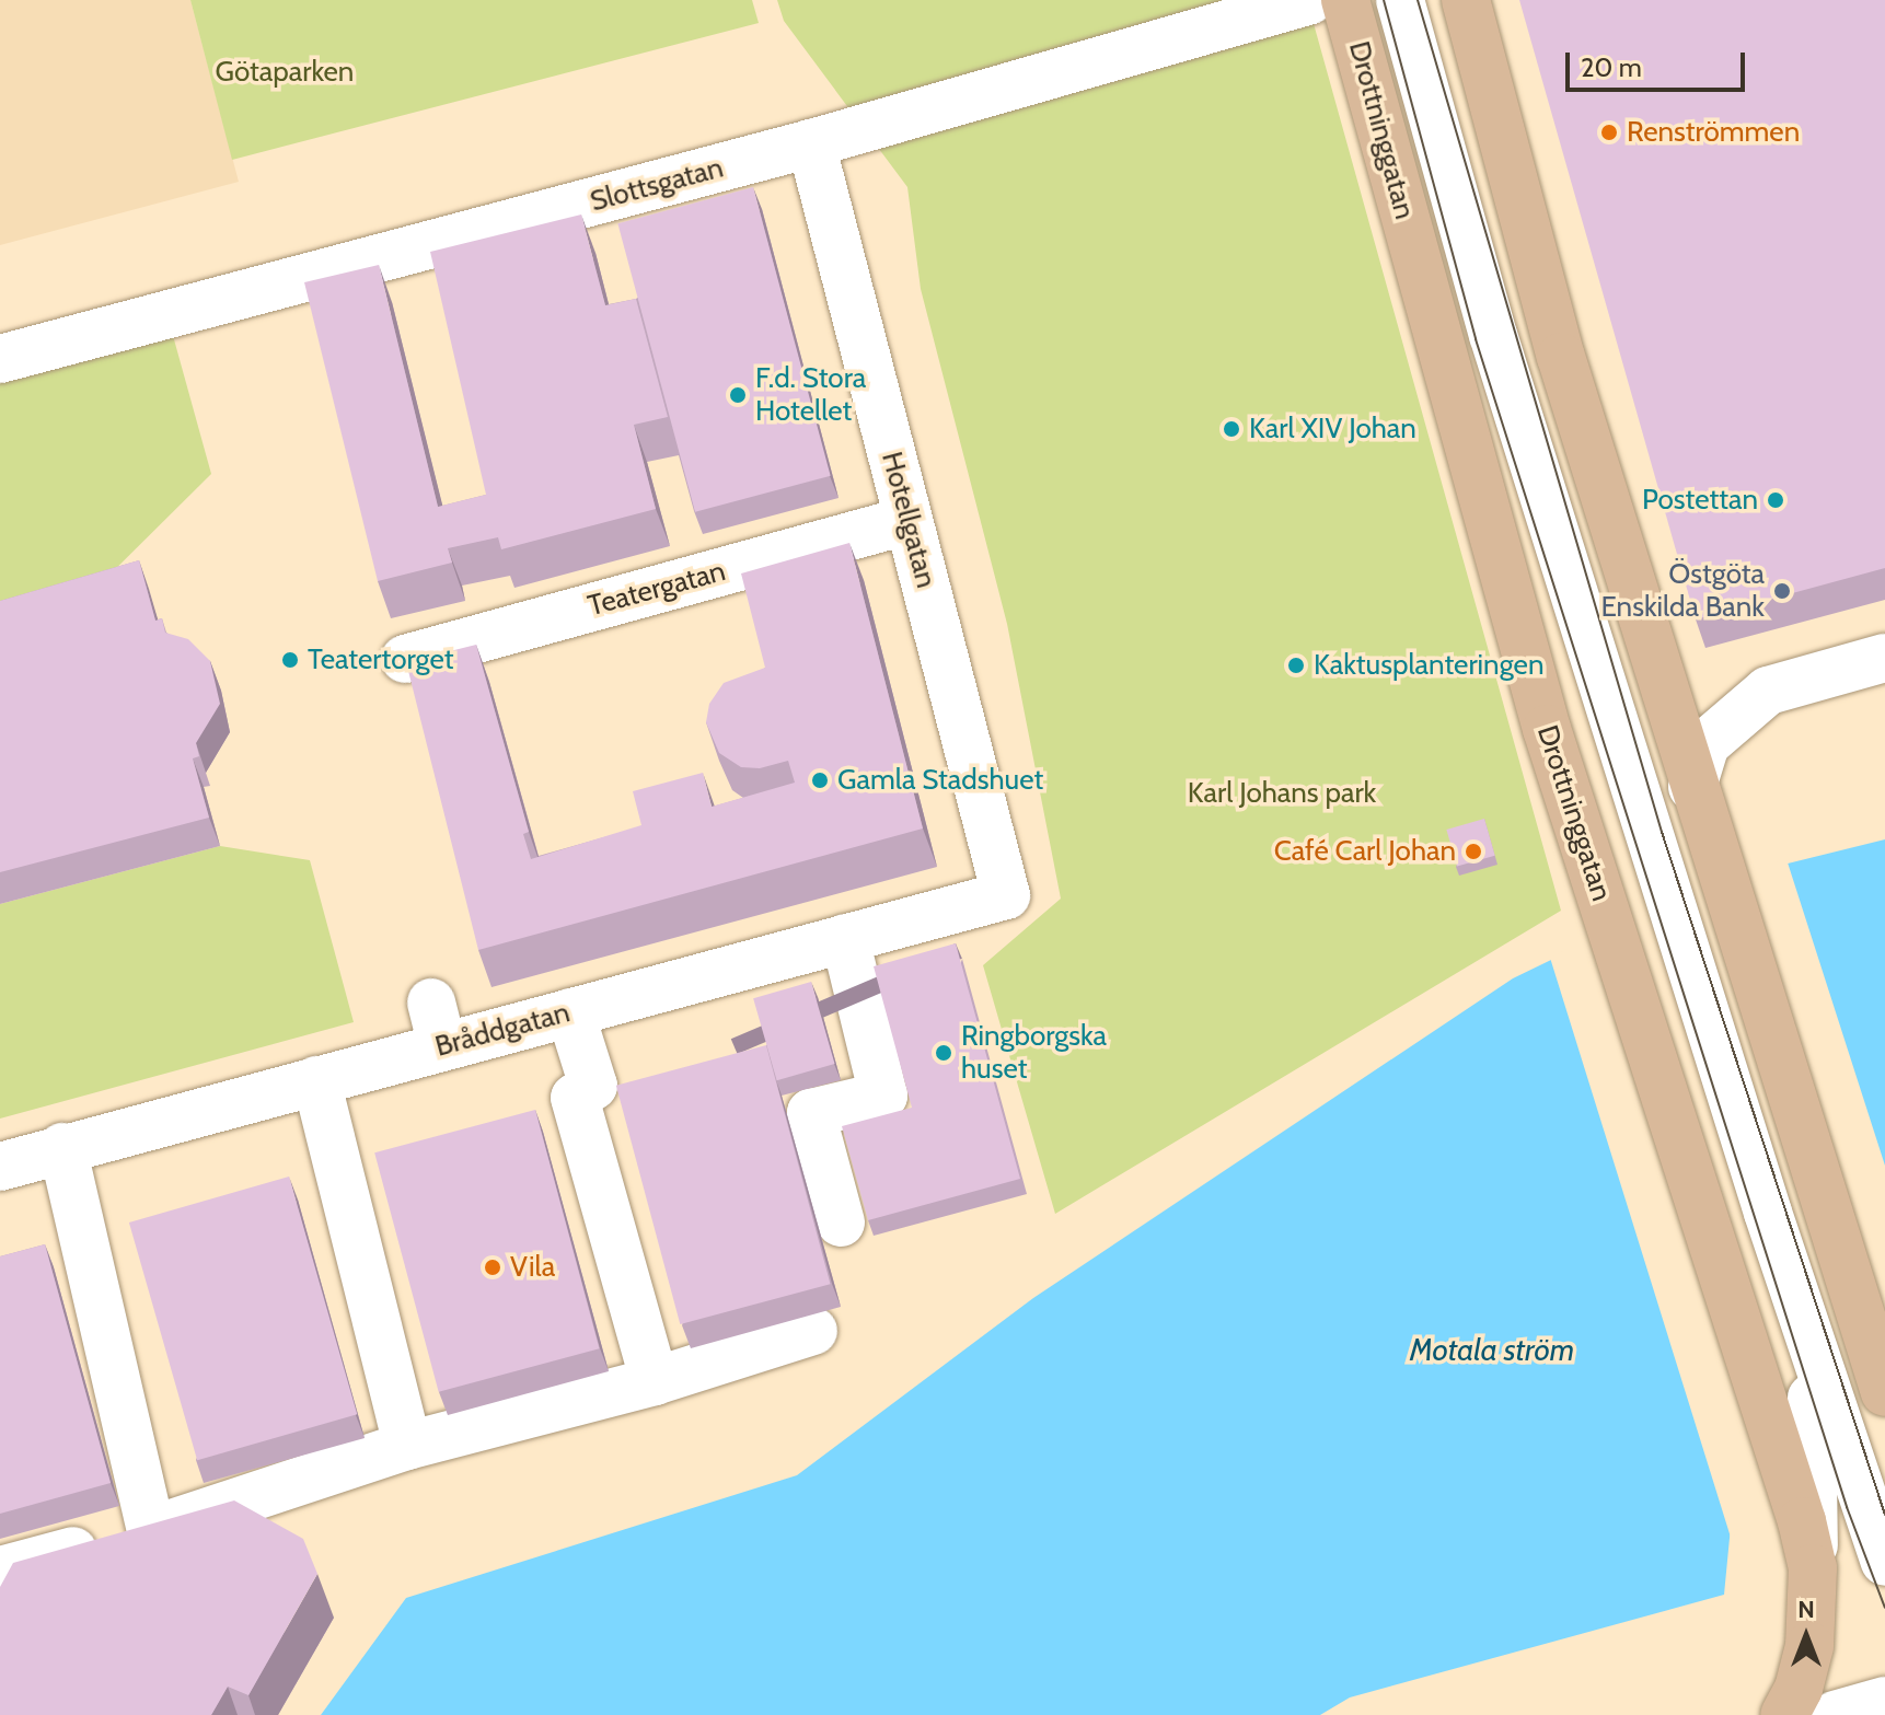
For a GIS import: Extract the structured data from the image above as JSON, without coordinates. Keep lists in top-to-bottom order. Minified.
{"streets":{"main road":["Drottninggatan"],"street":["Slottsgatan","Hotellgatan","Teatergatan","Bråddgatan"]},"crossings":[["Slottsgatan","Hotellgatan"],["Hotellgatan","Teatergatan"],["Hotellgatan","Bråddgatan"]],"water":["Motala ström"],"parks":["Götaparken","Karl Johans park"],"places":["Renströmmen","F.d. Stora Hotellet","Karl XIV Johan","Postettan","Östgöta Enskilda Bank","Teatertorget","Kaktusplanteringen","Gamla Stadshuet","Café Carl Johan","Ringborgska huset","Vila"],"scale_bar":"20 m","north":"top"}
